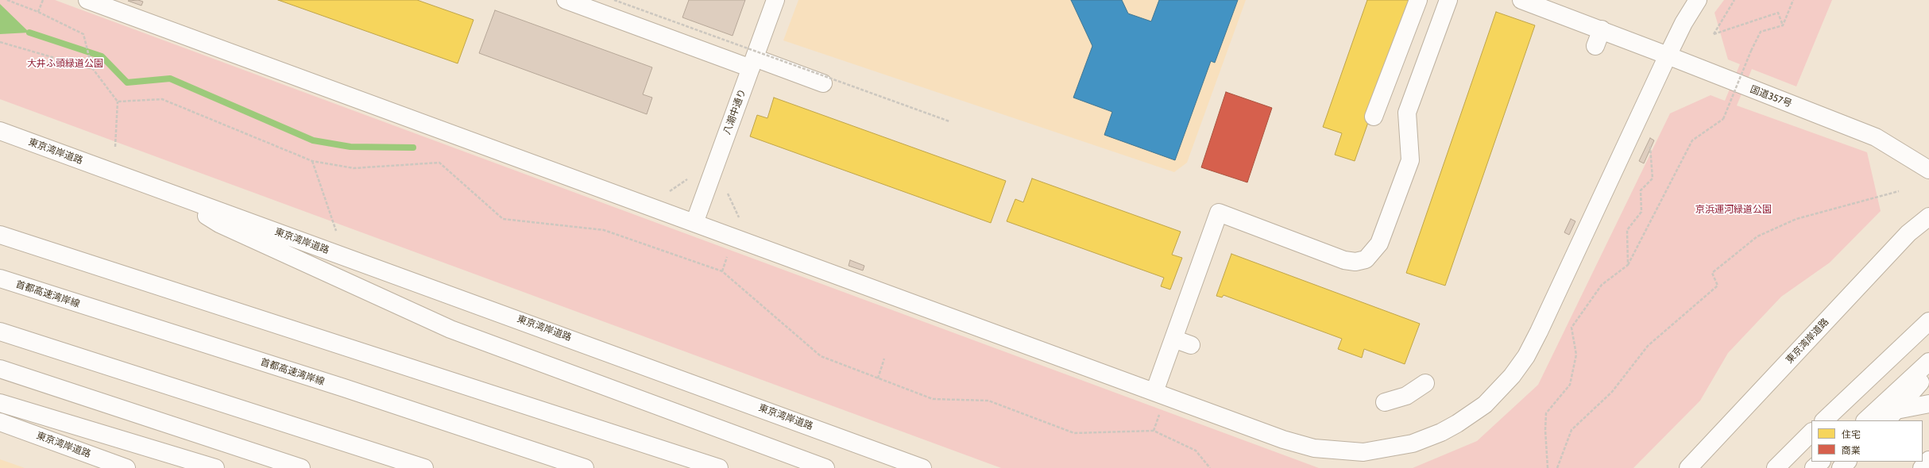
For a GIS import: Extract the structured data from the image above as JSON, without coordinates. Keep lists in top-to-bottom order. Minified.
{"streets":{"main road":["国道357号","八潮中通り","東京湾岸道路","首都高速湾岸線"]},"parks":["大井ふ頭緑道公園","京浜運河緑道公園"],"legend":["住宅","商業"]}
